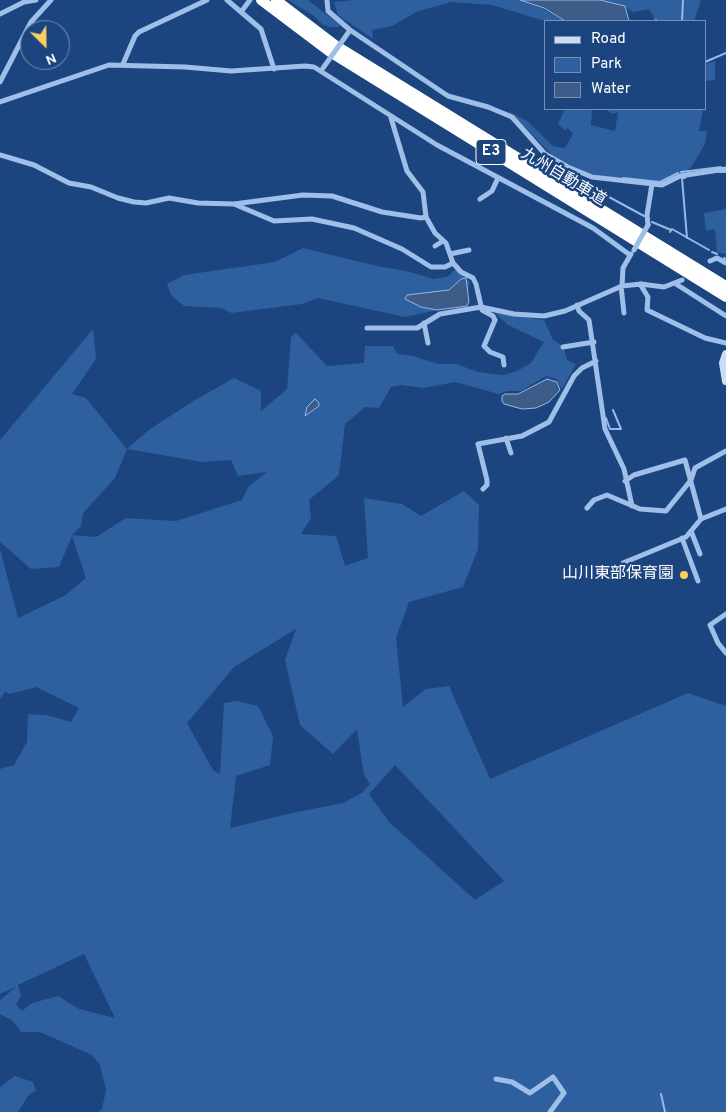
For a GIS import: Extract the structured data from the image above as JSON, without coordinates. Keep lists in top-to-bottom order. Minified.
{"streets":{"highway":["E3","九州自動車道"]},"places":["山川東部保育園"],"legend":["Road","Park","Water"],"north":"bottom right"}
